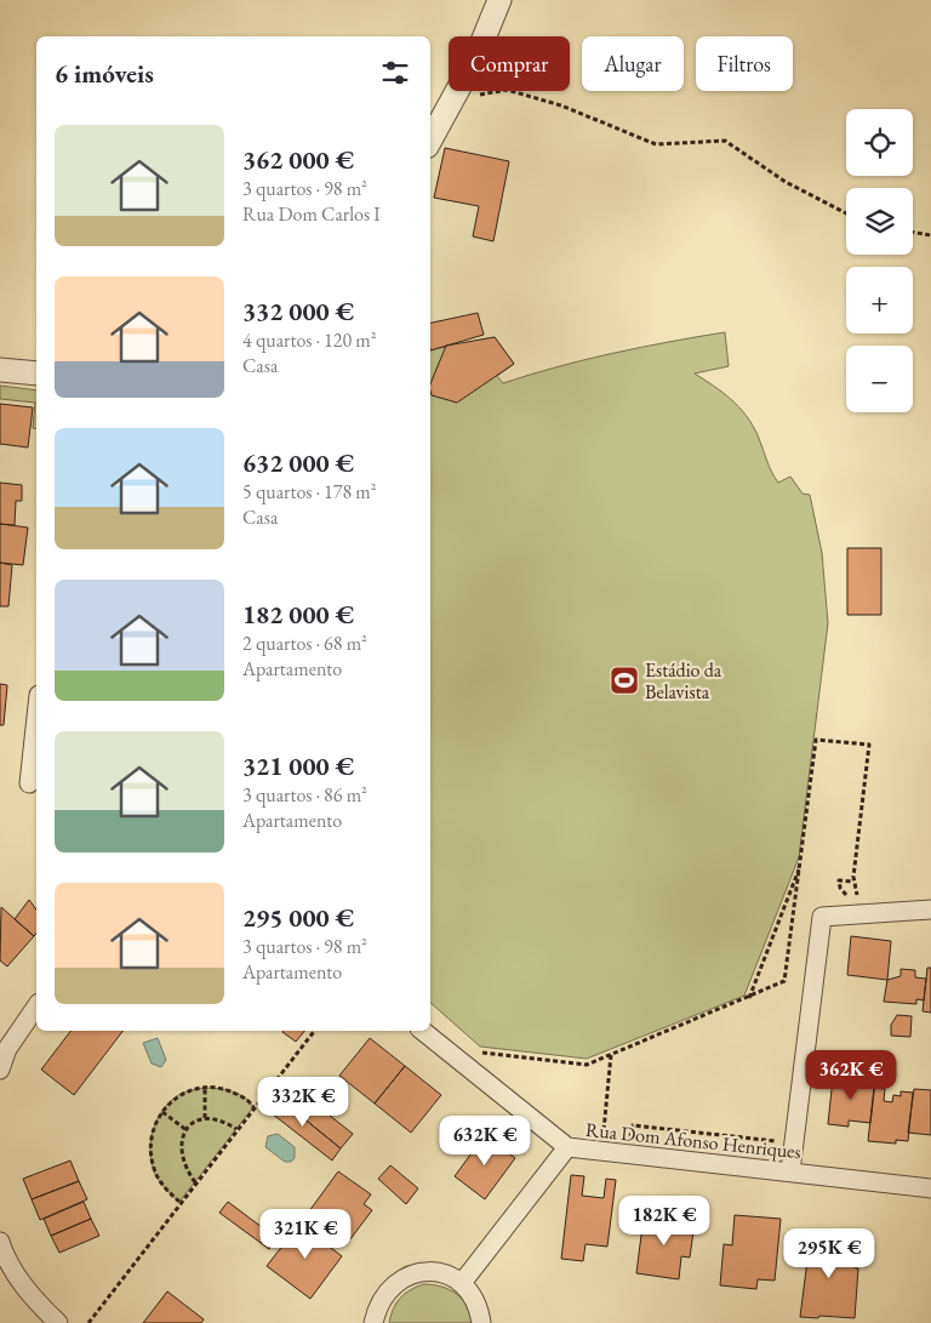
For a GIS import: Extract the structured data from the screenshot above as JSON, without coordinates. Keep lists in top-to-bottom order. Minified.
{"streets":{"street":["Rua Dom Afonso Henriques"]},"places":{"sports":["Estádio da Belavista"]},"page":{"chip":["Comprar","Alugar","Filtros"],"heading":"6 imóveis","map_buttons":["+","−"],"list":[{"name":"362 000 €","note":"3 quartos · 98 m² · Rua Dom Carlos I"},{"name":"332 000 €","note":"4 quartos · 120 m² · Casa"},{"name":"632 000 €","note":"5 quartos · 178 m² · Casa"},{"name":"182 000 €","note":"2 quartos · 68 m² · Apartamento"},{"name":"321 000 €","note":"3 quartos · 86 m² · Apartamento"},{"name":"295 000 €","note":"3 quartos · 98 m² · Apartamento"}],"price":["362K €","332K €","632K €","182K €","321K €","295K €"]}}
